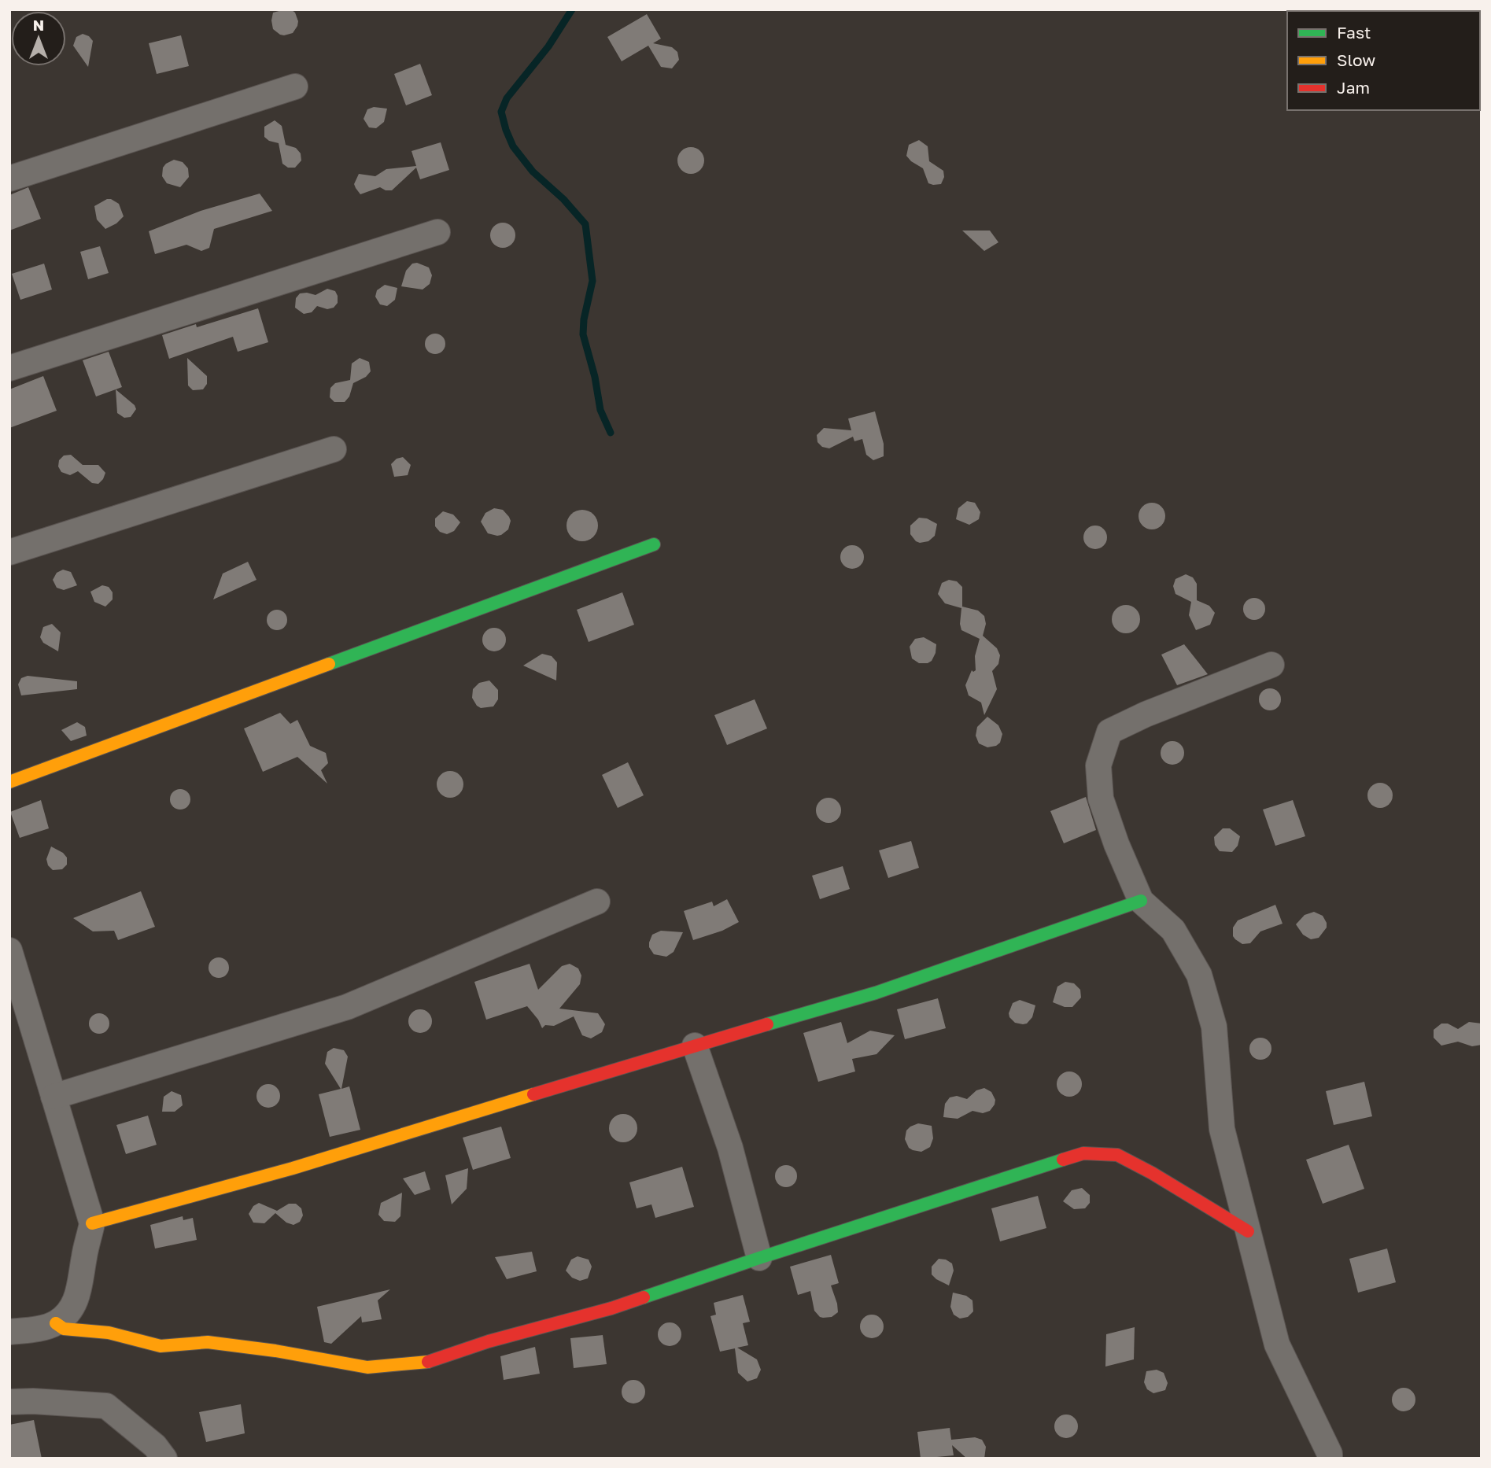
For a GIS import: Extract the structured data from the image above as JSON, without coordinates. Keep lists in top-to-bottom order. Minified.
{"legend":["Fast","Slow","Jam"],"north":"top"}
